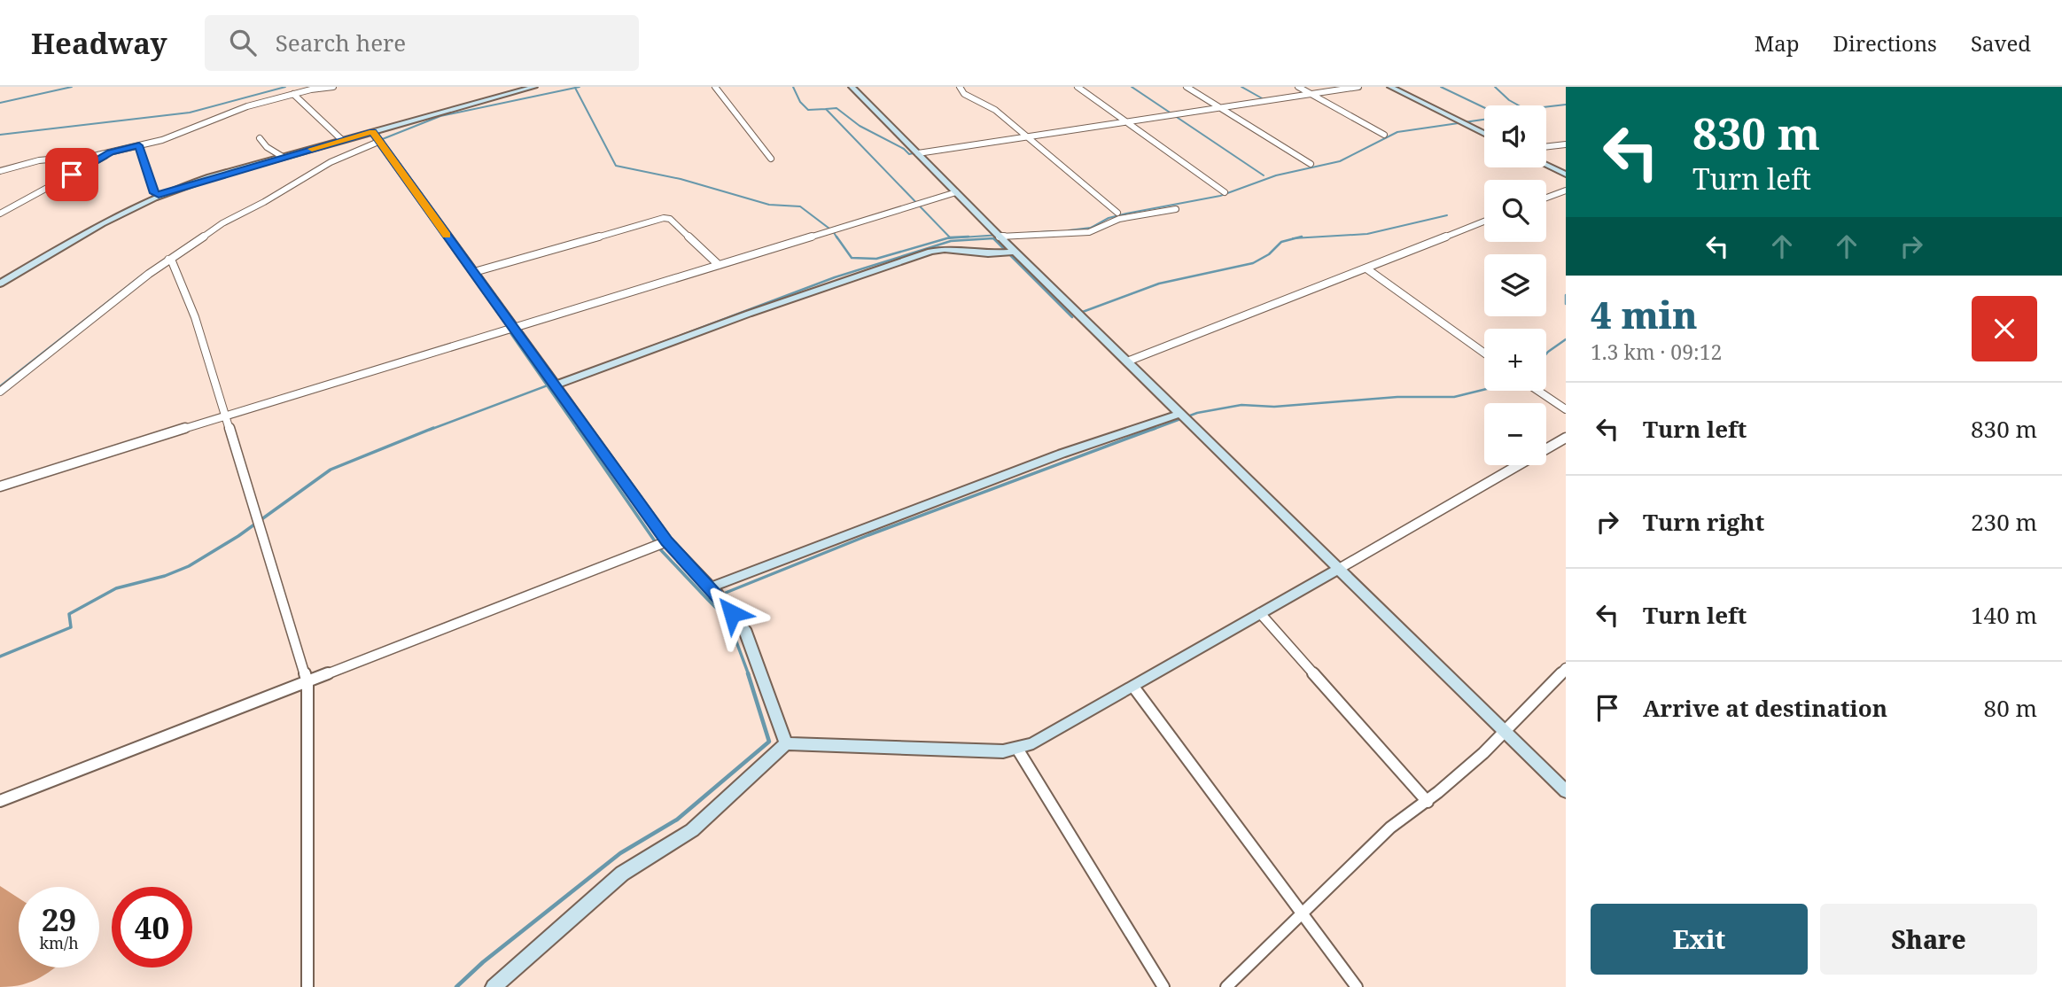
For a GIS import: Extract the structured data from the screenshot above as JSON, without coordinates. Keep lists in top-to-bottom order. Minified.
{"page":{"header":"Headway","search":"Search here","nav":["Map","Directions","Saved"],"turn":["830 m","Turn left"],"map_buttons":["+","−"],"heading":["4 min","1.3 km · 09:12"],"list":[{"name":"Turn left","value":"830 m"},{"name":"Turn right","value":"230 m"},{"name":"Turn left","value":"140 m"},{"name":"Arrive at destination","value":"80 m"}],"speed":"29 km/h","limit":"40","buttons":["Exit","Share"]}}
